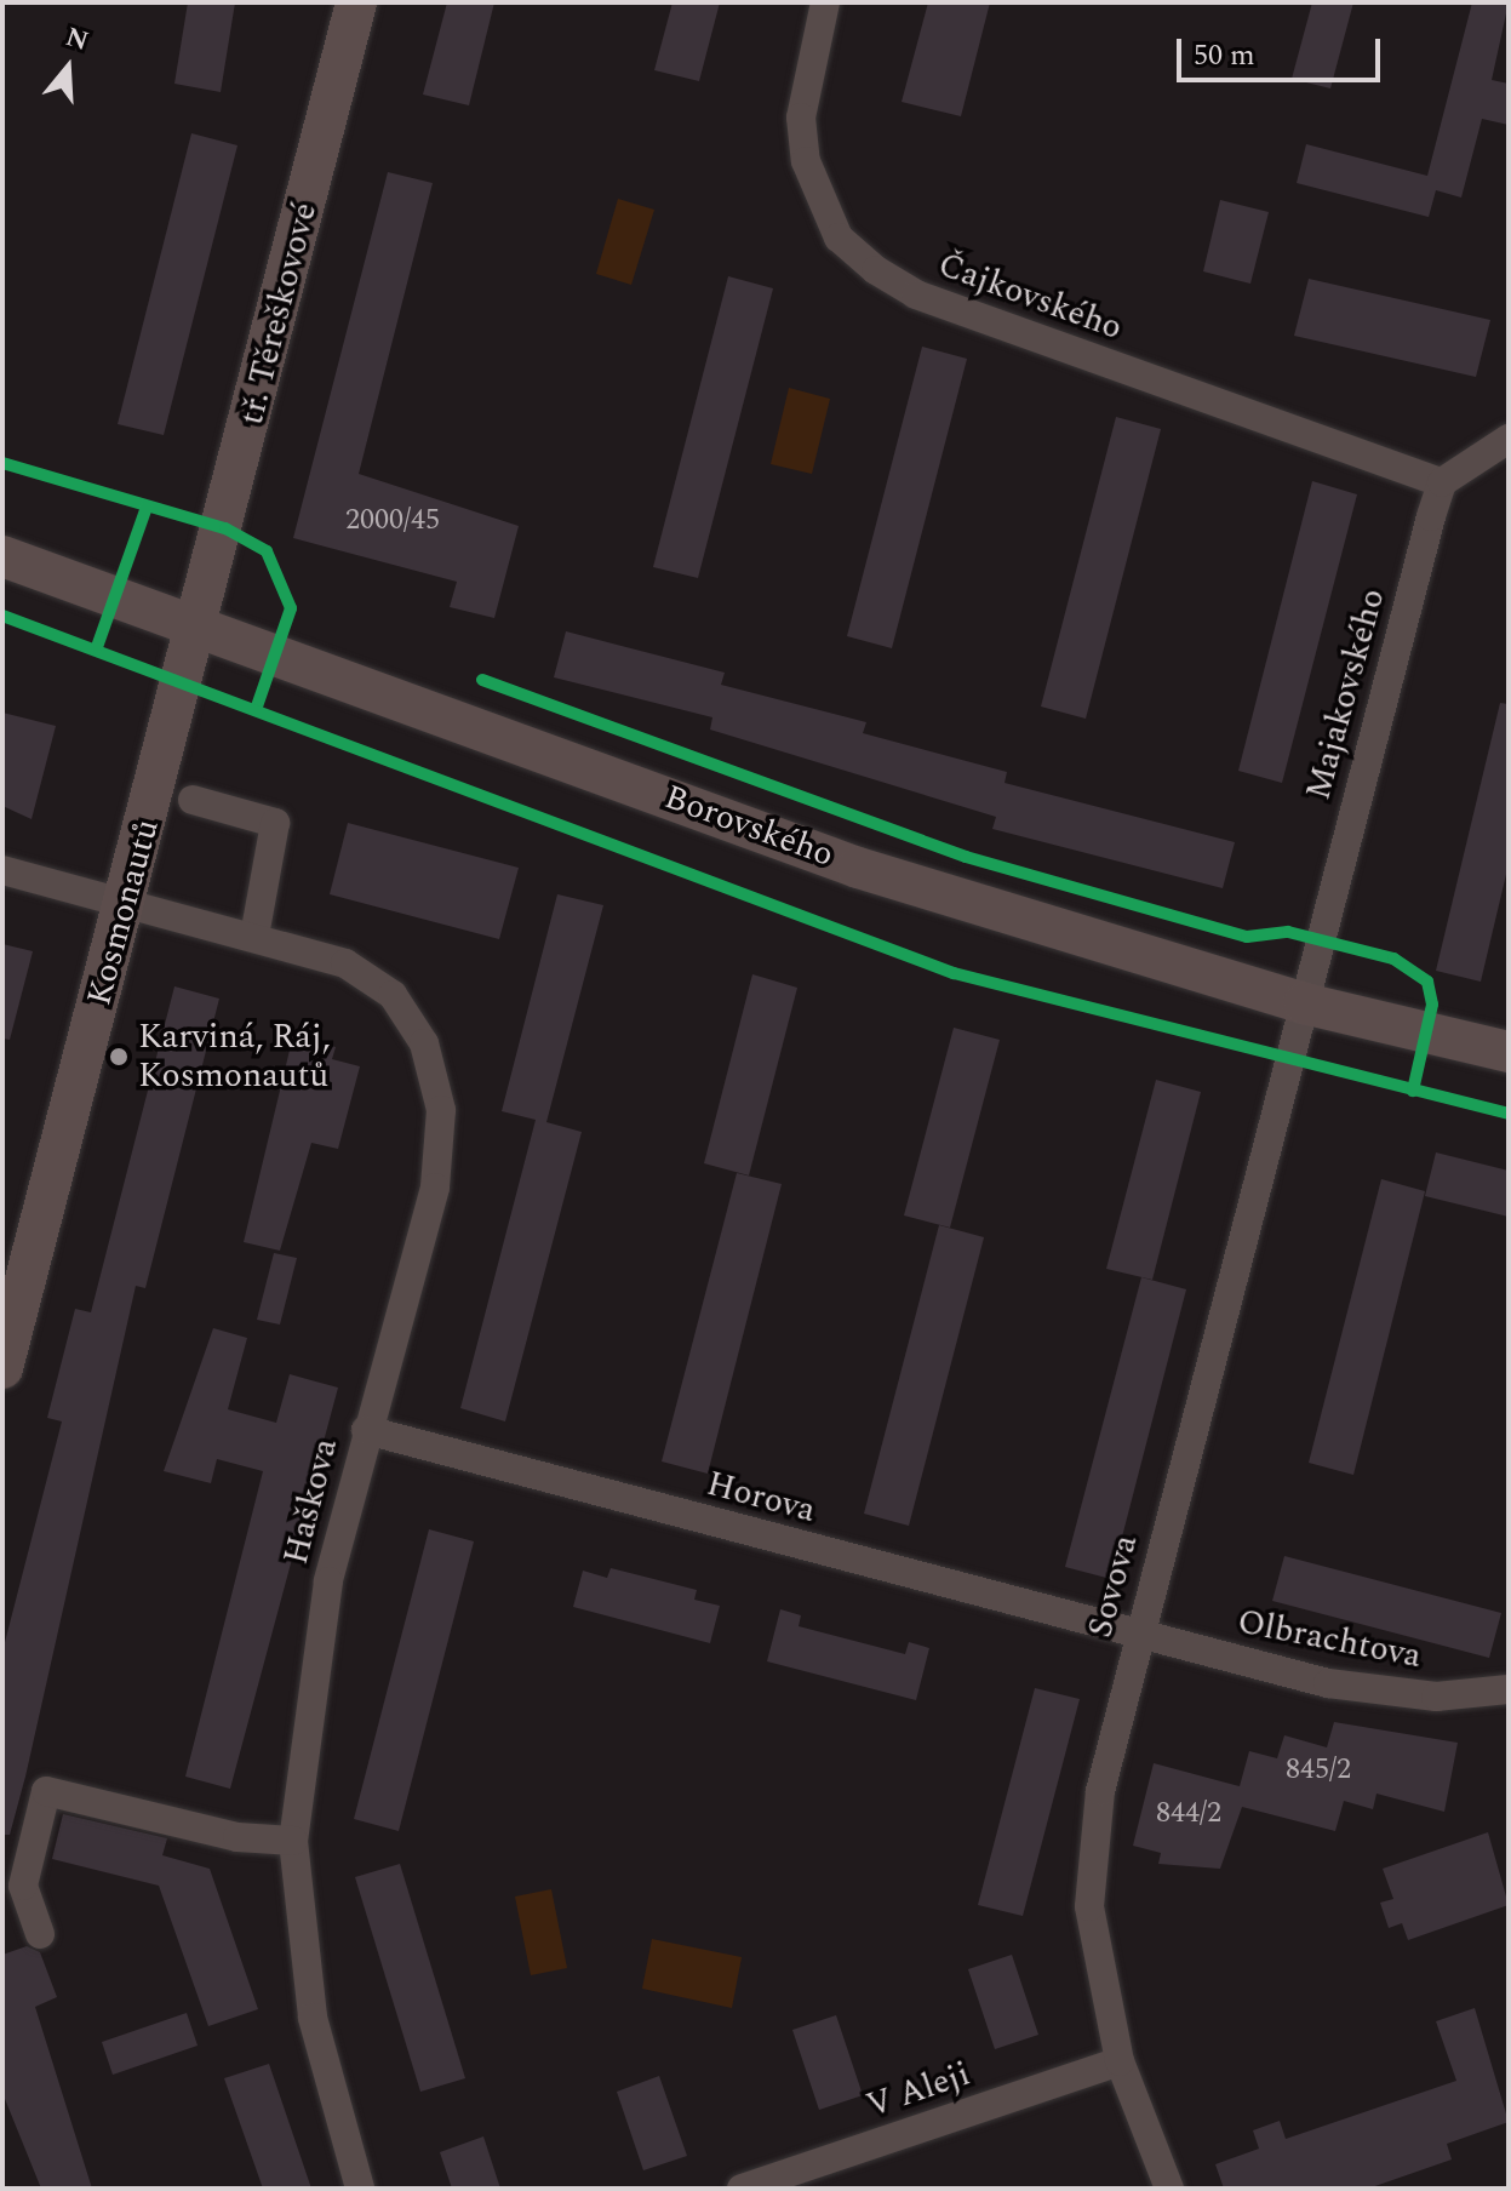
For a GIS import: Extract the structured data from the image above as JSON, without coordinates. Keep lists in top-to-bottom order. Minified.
{"streets":{"main road":["tř. Těreškovové","Borovského","Kosmonautů"],"street":["Čajkovského","Majakovského","Horova","Haškova","Sovova","Olbrachtova","V Aleji"]},"crossings":[["Čajkovského","Majakovského"],["tř. Těreškovové","Borovského"],["tř. Těreškovové","Kosmonautů"],["Majakovského","Borovského"],["Majakovského","Sovova"],["Borovského","Kosmonautů"],["Borovského","Sovova"],["Kosmonautů","Haškova"],["Horova","Haškova"],["Horova","Sovova"],["Horova","Olbrachtova"],["Sovova","Olbrachtova"],["Sovova","V Aleji"]],"places":["Karviná, Ráj, Kosmonautů"],"house_numbers":["2000/45","845/2","844/2"],"scale_bar":"50 m","north":"top"}
